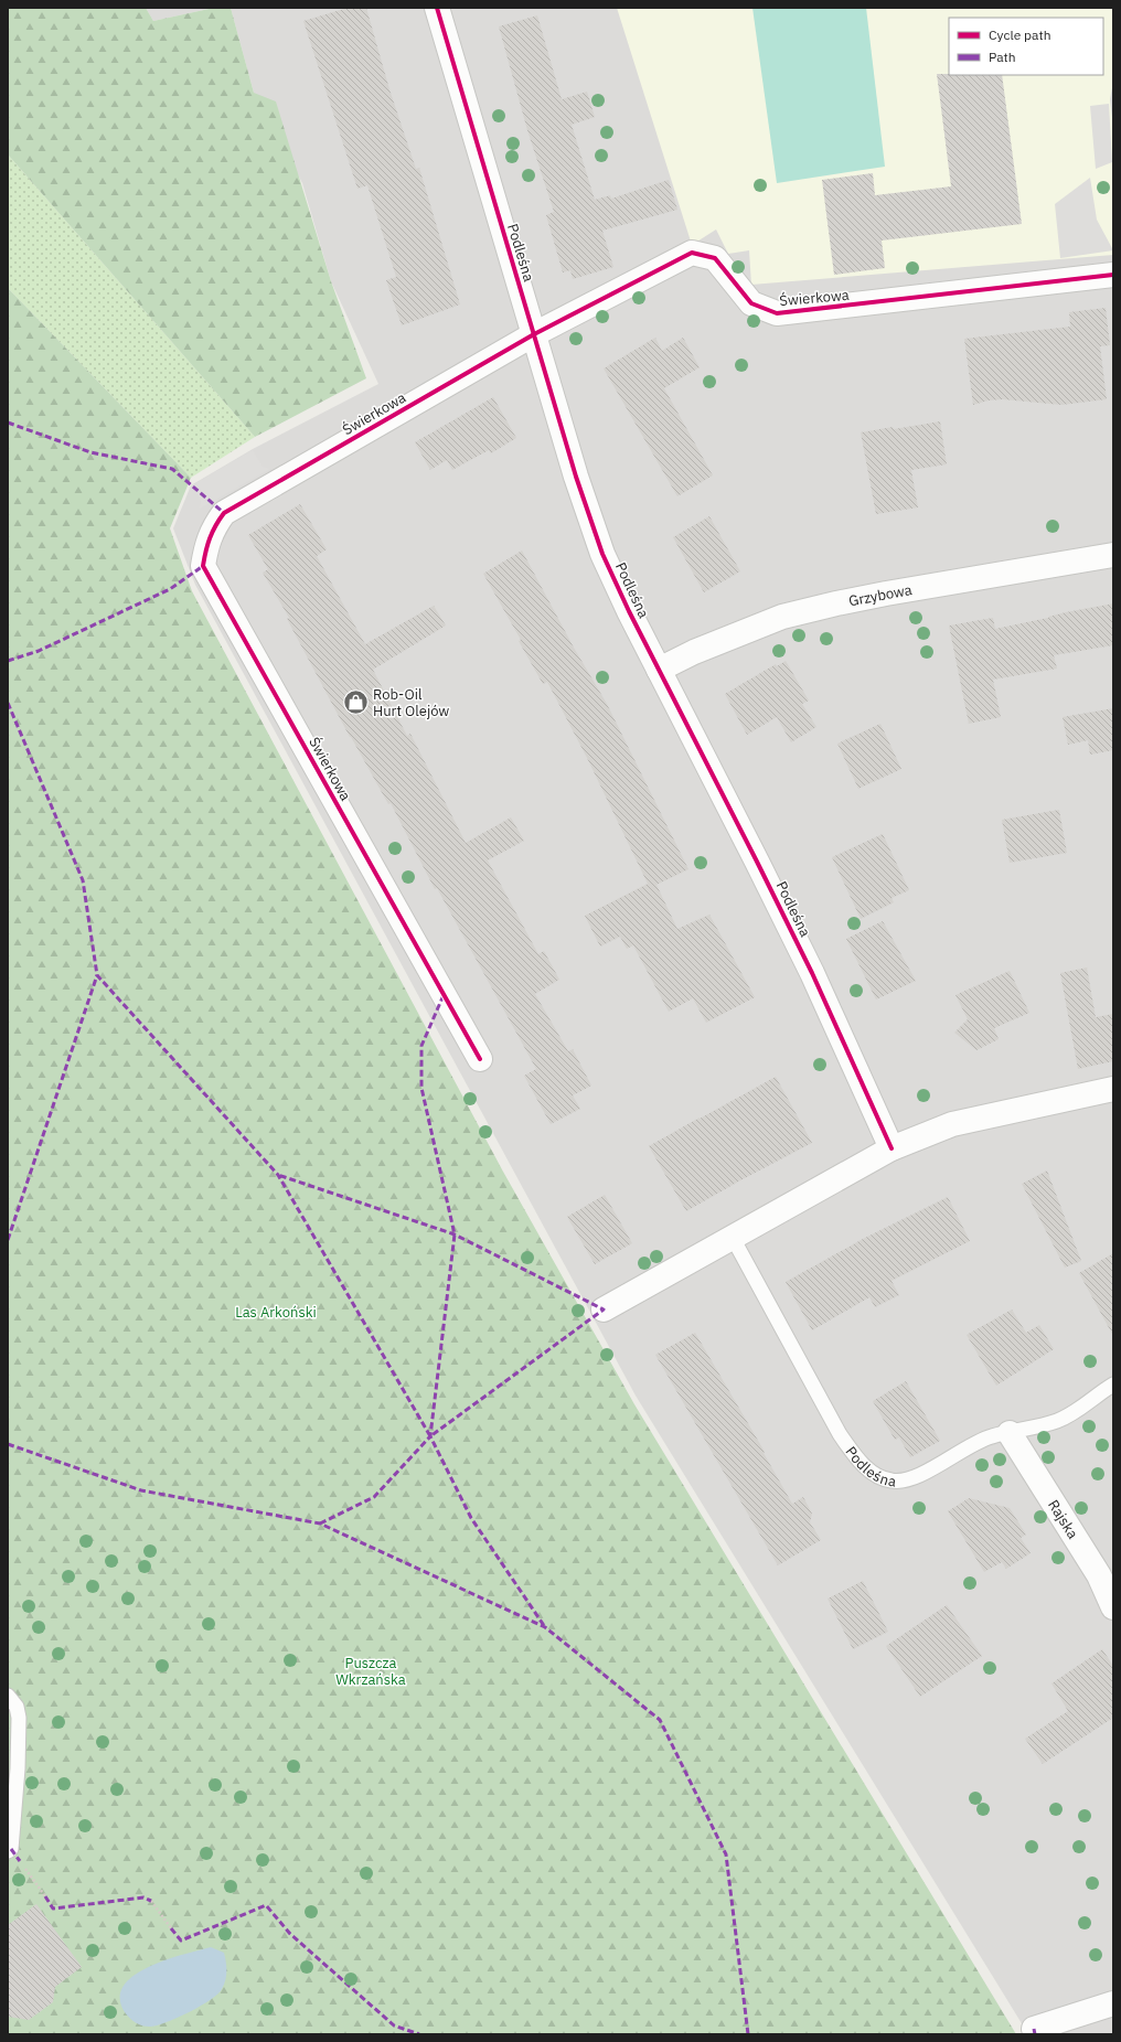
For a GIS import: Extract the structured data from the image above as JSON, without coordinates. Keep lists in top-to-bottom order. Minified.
{"streets":{"street":["Podleśna","Świerkowa","Grzybowa","Rajska"]},"crossings":[["Podleśna","Świerkowa"],["Podleśna","Grzybowa"],["Podleśna","Rajska"]],"parks":["Las Arkoński","Puszcza Wkrzańska"],"places":{"shop":["Rob-Oil Hurt Olejów"]},"legend":["Cycle path","Path"]}
